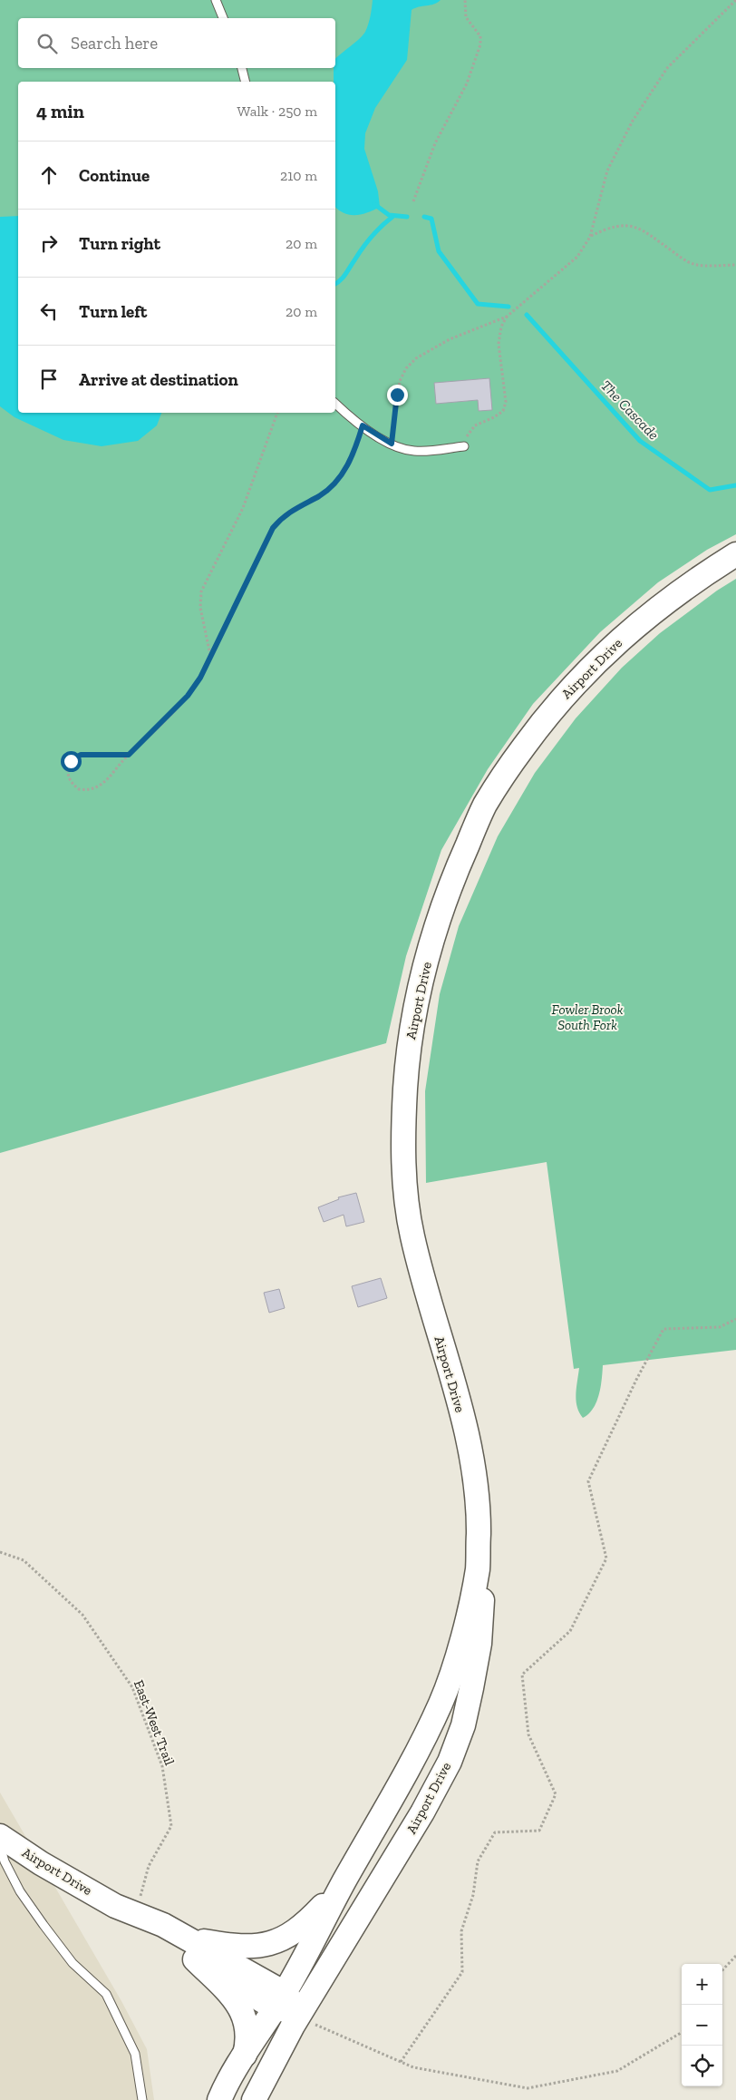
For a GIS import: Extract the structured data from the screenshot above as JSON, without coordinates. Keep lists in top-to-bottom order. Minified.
{"streets":{"main road":["Airport Drive"],"path":["East-West Trail"]},"water":["The Cascade"],"parks":["Fowler Brook South Fork"],"page":{"search":"Search here","heading":["4 min","Walk · 250 m"],"list":[["Continue","210 m"],["Turn right","20 m"],["Turn left","20 m"],"Arrive at destination"],"map_buttons":["+","−"]}}
